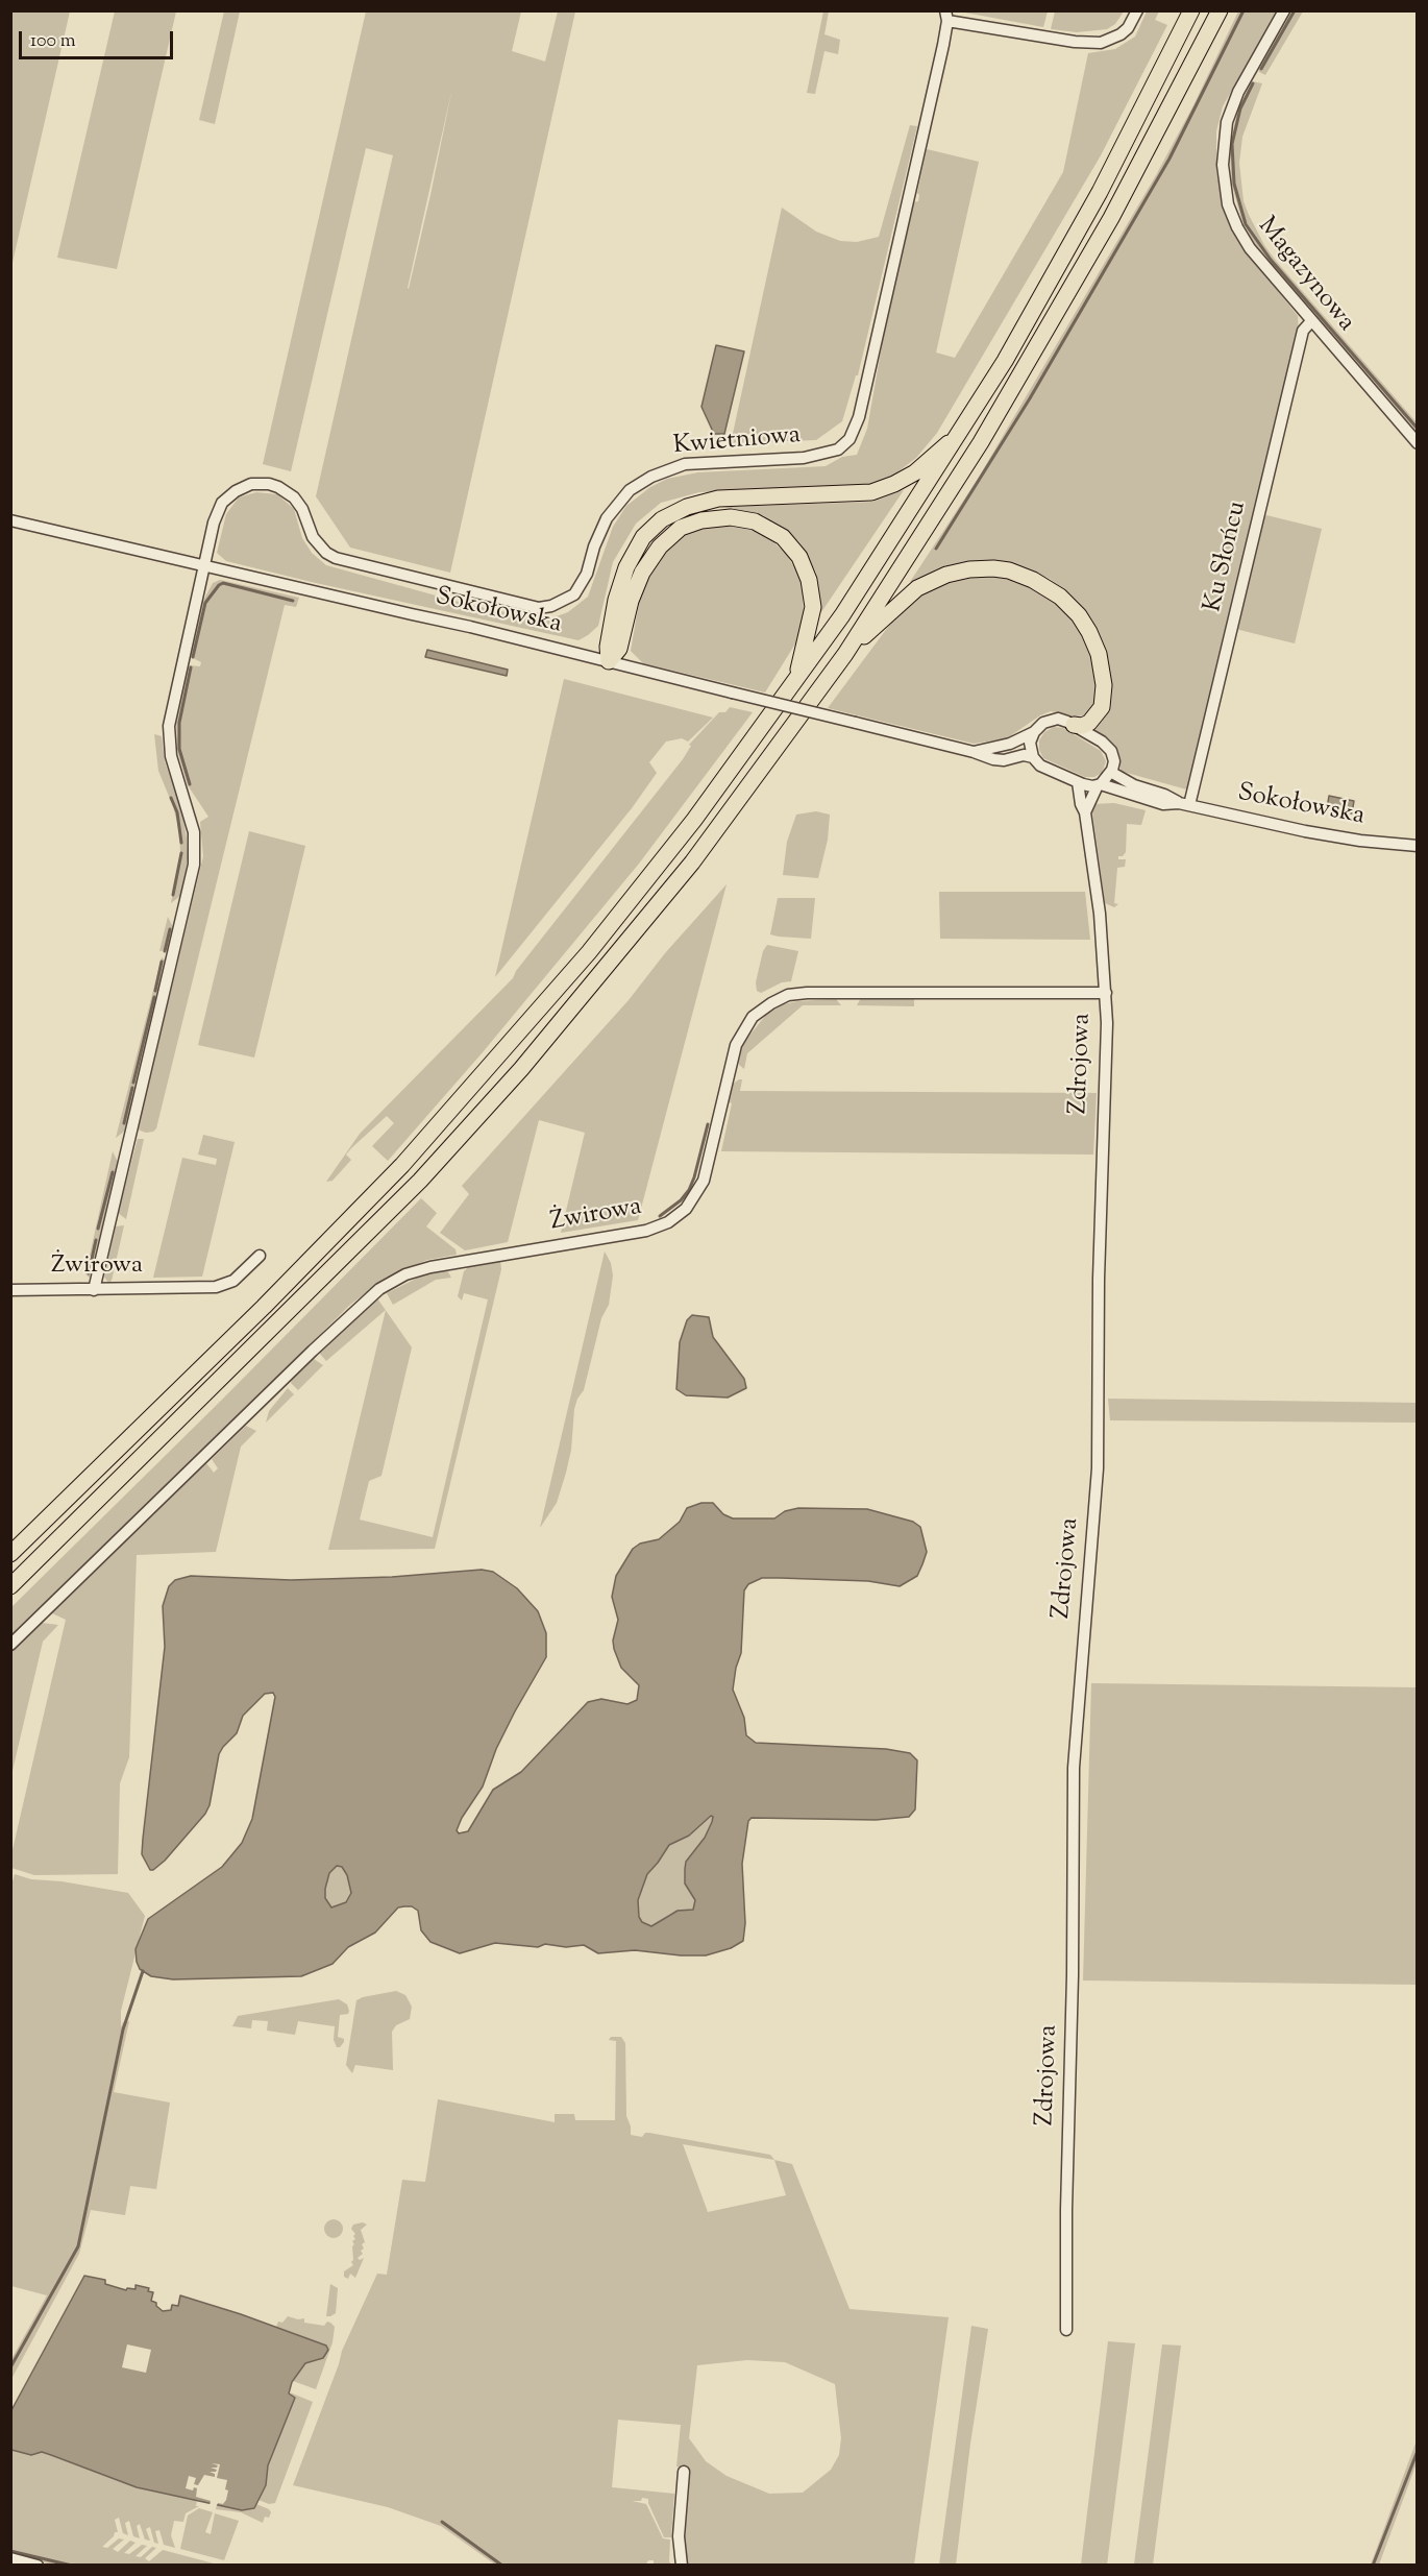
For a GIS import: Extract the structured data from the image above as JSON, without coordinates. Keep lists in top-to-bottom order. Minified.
{"streets":{"street":["Magazynowa","Kwietniowa","Ku Słońcu","Sokołowska","Zdrojowa","Żwirowa"]},"crossings":[["Magazynowa","Ku Słońcu"],["Kwietniowa","Sokołowska"],["Kwietniowa","Żwirowa"],["Ku Słońcu","Sokołowska"],["Sokołowska","Zdrojowa"],["Zdrojowa","Żwirowa"]],"scale_bar":"100 m"}
